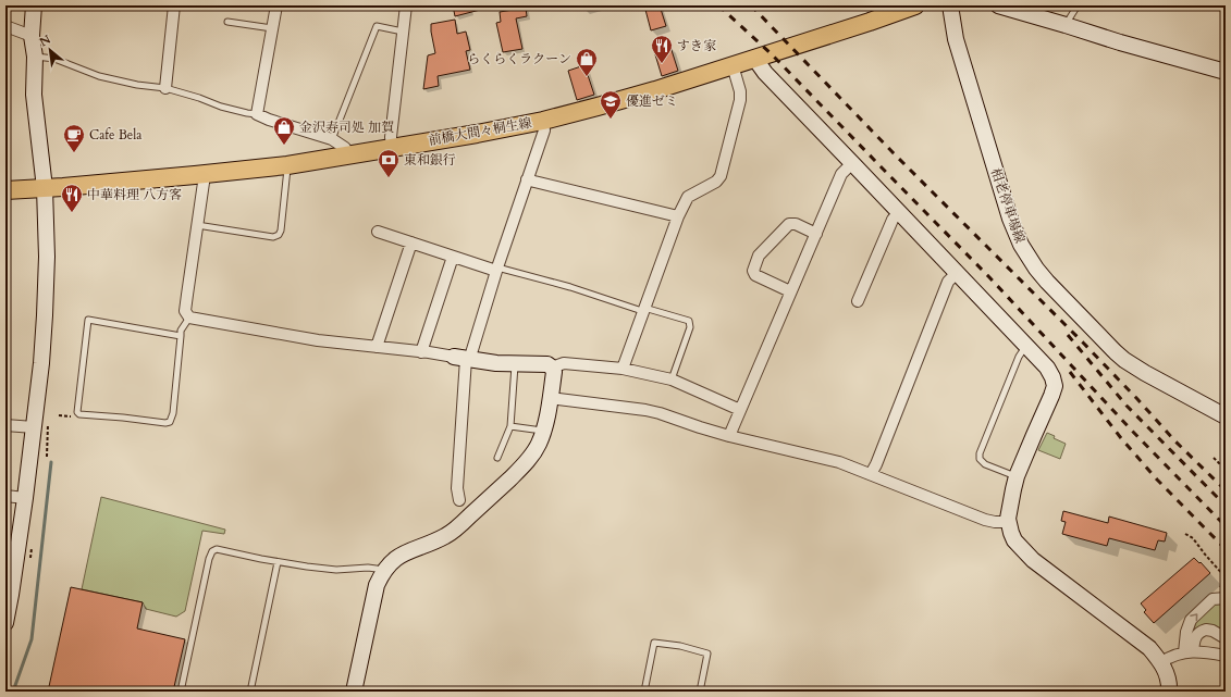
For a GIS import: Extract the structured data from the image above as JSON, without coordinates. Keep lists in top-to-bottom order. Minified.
{"streets":{"main road":["前橋大間々桐生線"],"street":["相老停車場線"]},"places":{"restaurant":["すき家","中華料理 八方客"],"shop":["らくらくラクーン","金沢寿司処 加賀"],"school or university":["優進ゼミ"],"cafe":["Cafe Bela"],"bank":["東和銀行"]},"north":"top left"}
